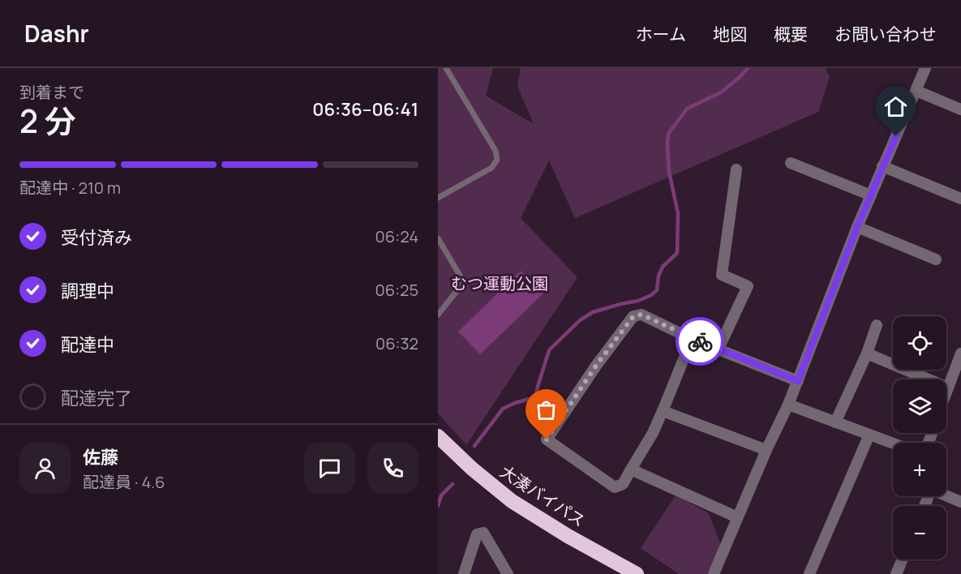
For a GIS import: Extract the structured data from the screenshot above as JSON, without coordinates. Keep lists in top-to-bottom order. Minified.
{"streets":{"highway":["大湊バイパス"]},"parks":["むつ運動公園"],"page":{"header":"Dashr","nav":["ホーム","地図","概要","お問い合わせ"],"heading":["2 分","到着まで","06:36–06:41"],"panel":["佐藤","配達員 · 4.6"],"bar":"配達中 · 210 m","list":[["受付済み","06:24"],["調理中","06:25"],["配達中","06:32"],"配達完了"],"map_buttons":["+","−"]}}
